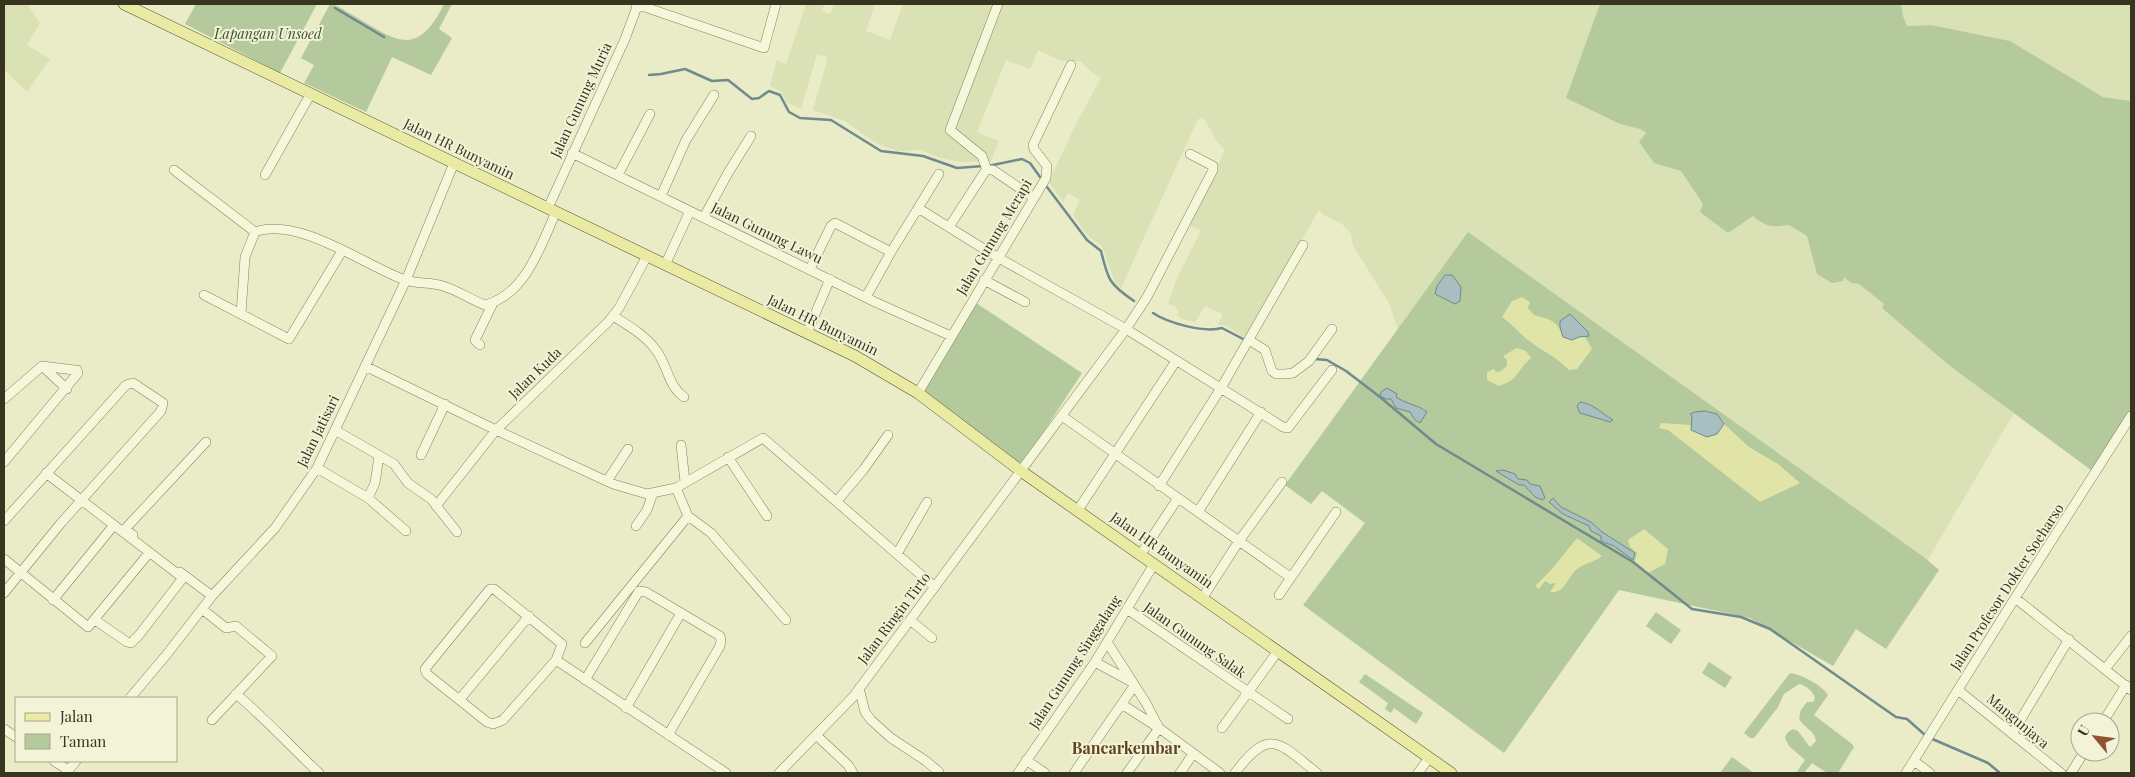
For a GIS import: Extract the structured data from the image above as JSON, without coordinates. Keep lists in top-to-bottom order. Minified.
{"streets":{"main road":["Jalan HR Bunyamin"],"street":["Jalan Gunung Muria","Jalan Gunung Lawu","Jalan Gunung Merapi","Jalan Kuda","Jalan Jatisari","Jalan Profesor Dokter Soeharso","Jalan Ringin Tirto","Jalan Gunung Salak","Jalan Gunung Singgalang","Mangunjaya"]},"crossings":[["Jalan Gunung Muria","Jalan HR Bunyamin"],["Jalan Gunung Muria","Jalan Gunung Lawu"],["Jalan HR Bunyamin","Jalan Gunung Merapi"],["Jalan HR Bunyamin","Jalan Kuda"],["Jalan HR Bunyamin","Jalan Jatisari"],["Jalan HR Bunyamin","Jalan Ringin Tirto"],["Jalan HR Bunyamin","Jalan Gunung Salak"],["Jalan HR Bunyamin","Jalan Gunung Singgalang"],["Jalan Gunung Lawu","Jalan Gunung Merapi"],["Jalan Profesor Dokter Soeharso","Mangunjaya"],["Jalan Gunung Salak","Jalan Gunung Singgalang"]],"districts":["Bancarkembar"],"parks":["Lapangan Unsoed"],"legend":["Jalan","Taman"],"north":"top left"}
